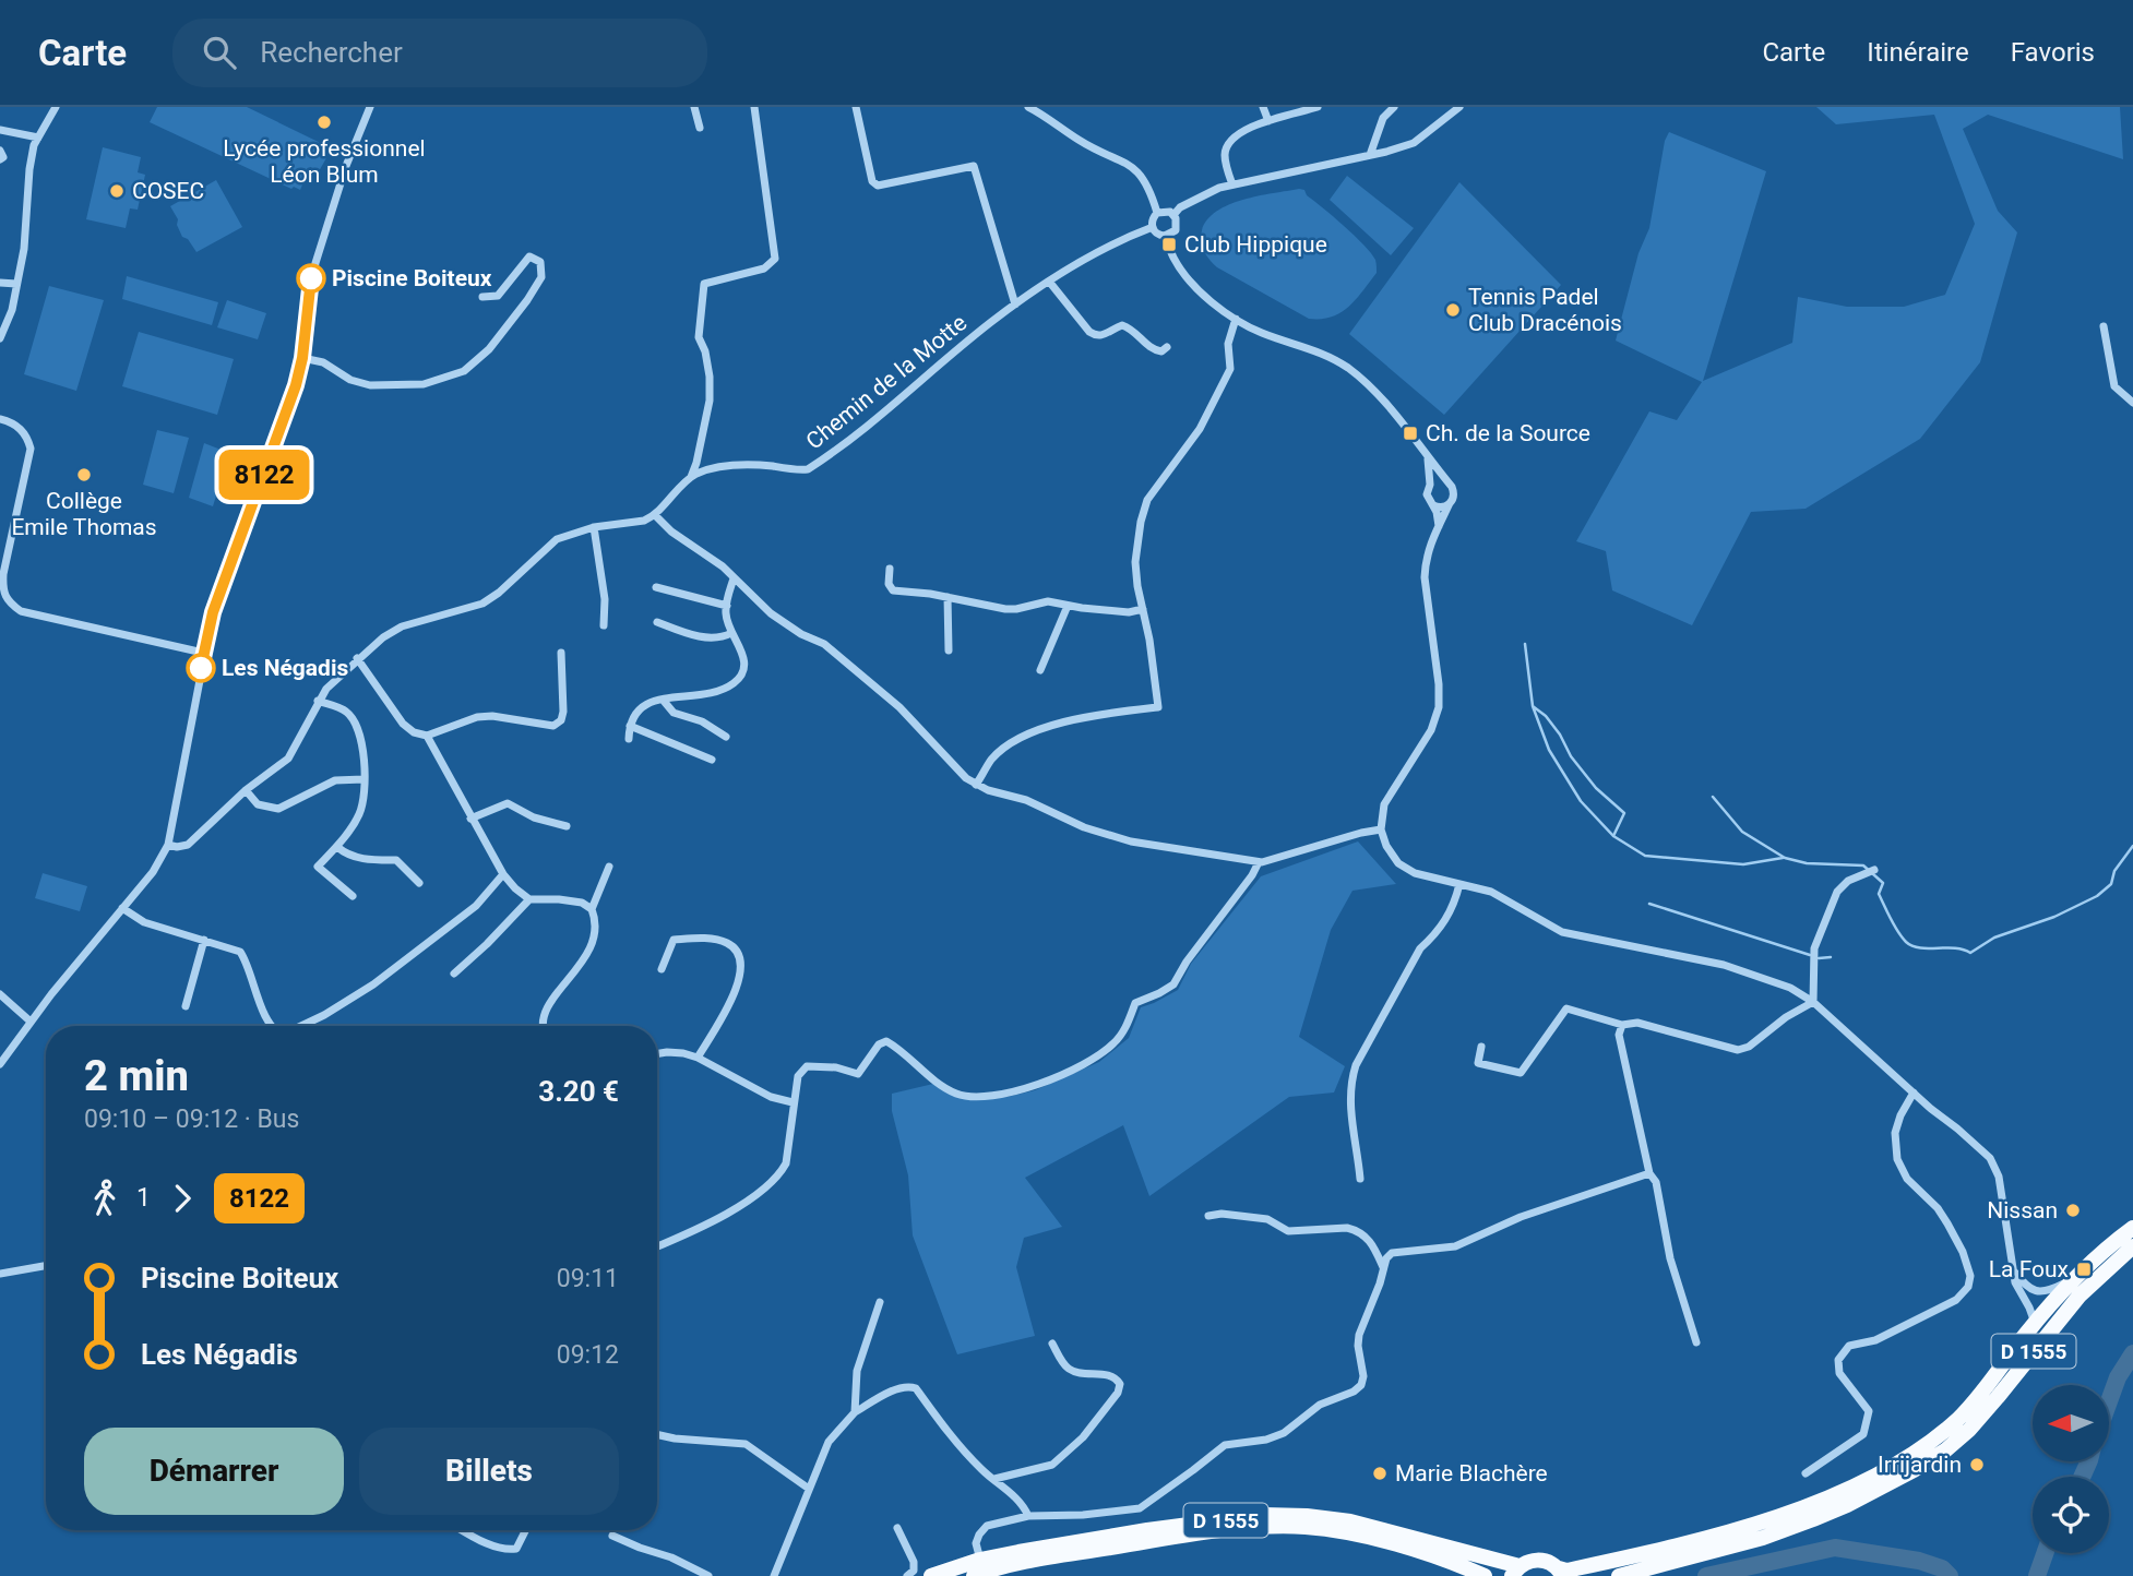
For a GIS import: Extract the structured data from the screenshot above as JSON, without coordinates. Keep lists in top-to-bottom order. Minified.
{"streets":{"main road":["D 1555"],"street":["Chemin de la Motte"]},"places":{"other":["Lycée professionnel Léon Blum","COSEC","Piscine Boiteux","Tennis Padel Club Dracénois","Collège Emile Thomas","Les Négadis","Nissan","Irrijardin","Marie Blachère"],"transit":["Club Hippique","Ch. de la Source","La Foux"]},"lines":["bus line 8122"],"north":"left","page":{"header":"Carte","search":"Rechercher","nav":["Carte","Itinéraire","Favoris"],"on_map":"8122","heading":["2 min","09:10 – 09:12 · Bus","3.20 €"],"legs":["1","8122"],"list":[{"name":"Piscine Boiteux","value":"09:11"},{"name":"Les Négadis","value":"09:12"}],"buttons":["Démarrer","Billets"]}}
